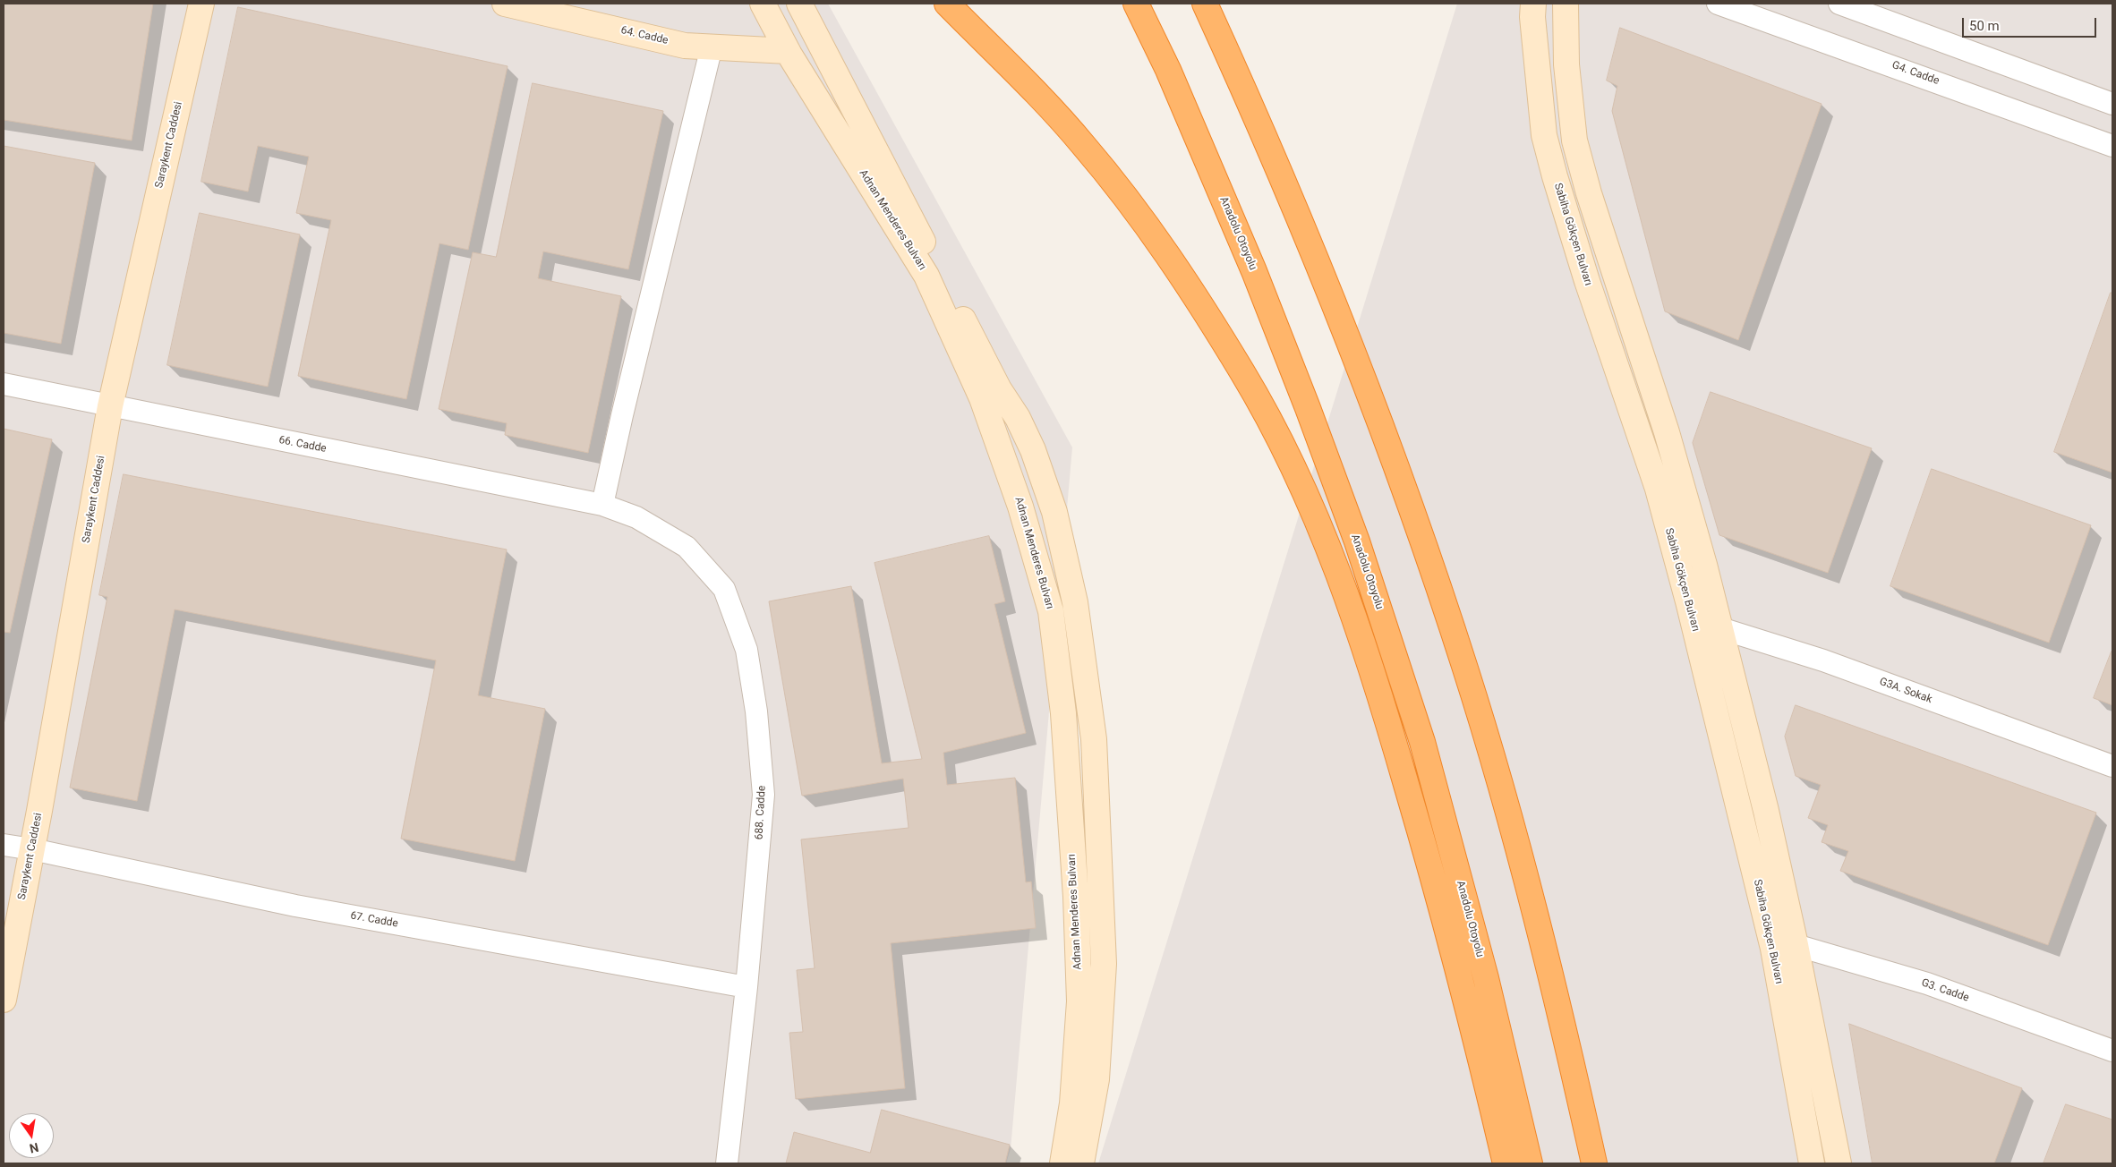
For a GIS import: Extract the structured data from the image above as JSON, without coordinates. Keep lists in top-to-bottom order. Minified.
{"streets":{"highway":["Anadolu Otoyolu"],"street":["64. Cadde","G4. Cadde","Saraykent Caddesi","Adnan Menderes Bulvarı","Sabiha Gökçen Bulvarı","66. Cadde","G3A. Sokak","688. Cadde","67. Cadde","G3. Cadde"]},"crossings":[["64. Cadde","Adnan Menderes Bulvarı"],["Saraykent Caddesi","66. Cadde"],["Saraykent Caddesi","67. Cadde"],["Sabiha Gökçen Bulvarı","G3A. Sokak"],["Sabiha Gökçen Bulvarı","G3. Cadde"],["66. Cadde","688. Cadde"],["688. Cadde","67. Cadde"]],"scale_bar":"50 m","north":"bottom"}
